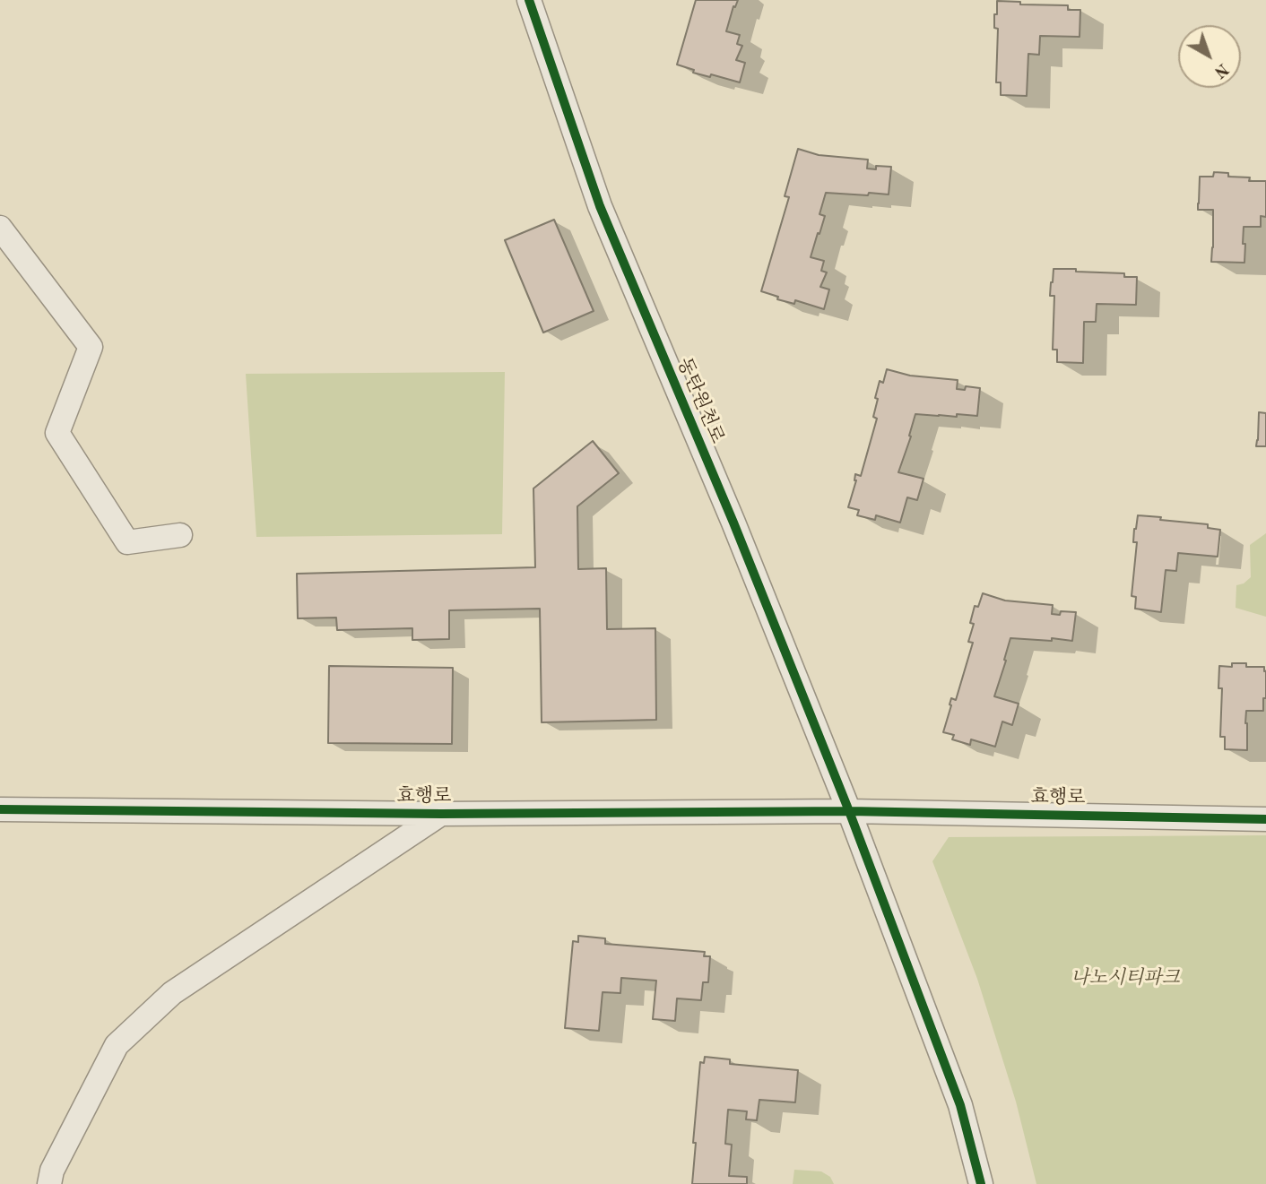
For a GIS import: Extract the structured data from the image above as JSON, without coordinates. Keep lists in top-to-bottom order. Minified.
{"streets":{"street":["동탄원천로","효행로"]},"crossings":[["동탄원천로","효행로"]],"parks":["나노시티파크"],"north":"bottom right"}
